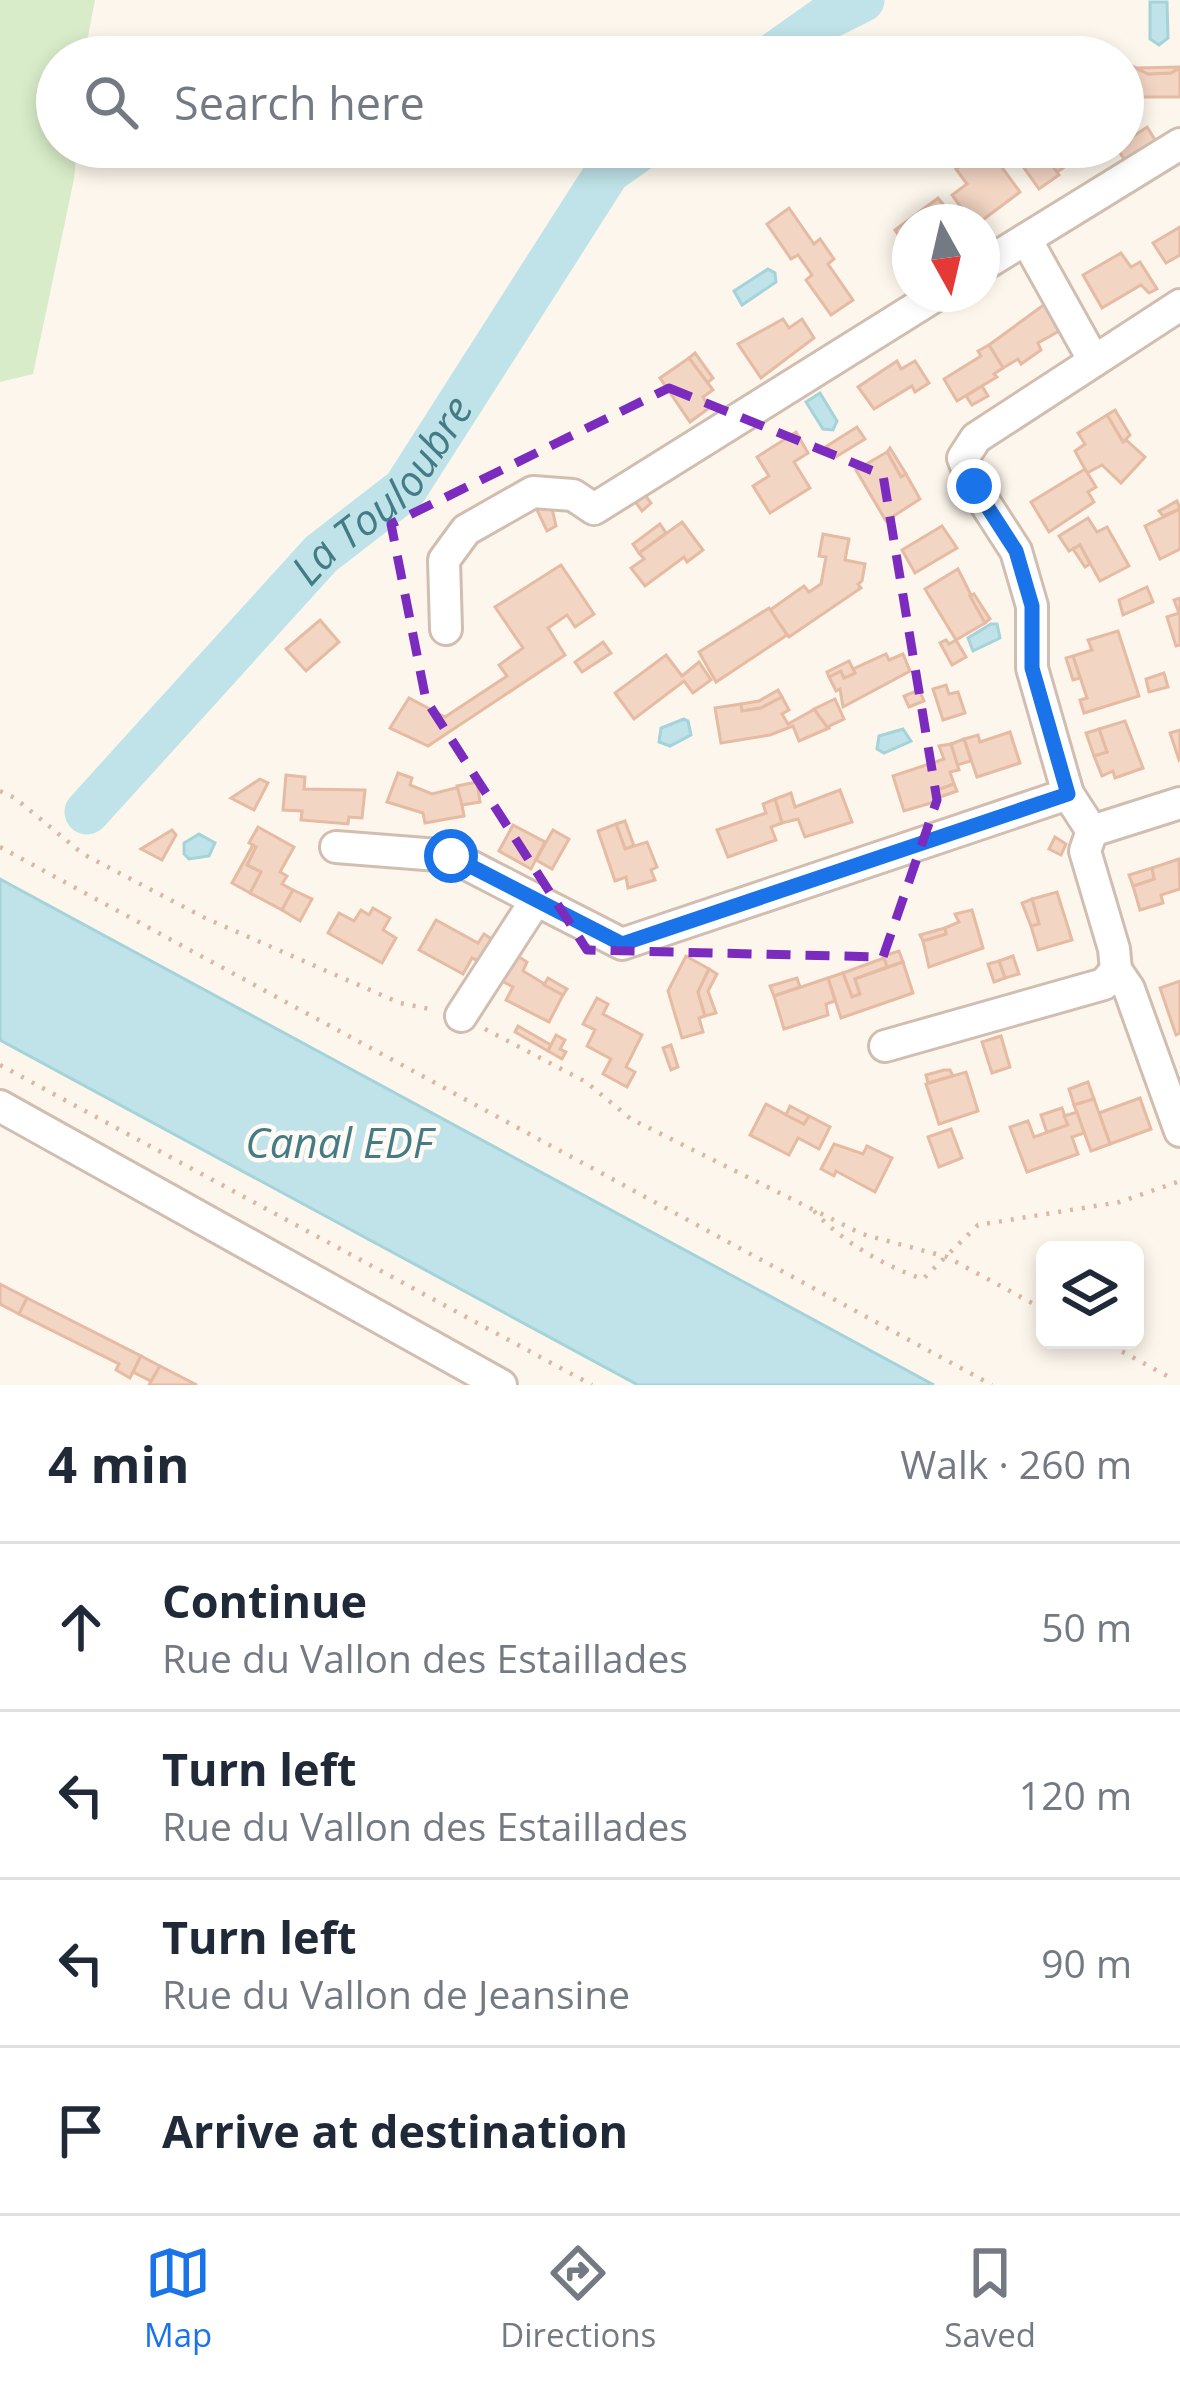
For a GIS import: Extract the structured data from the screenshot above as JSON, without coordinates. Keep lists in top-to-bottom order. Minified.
{"water":["La Touloubre","Canal EDF"],"north":"bottom","page":{"search":"Search here","heading":["4 min","Walk · 260 m"],"list":[["Continue","Rue du Vallon des Estaillades","50 m"],["Turn left","Rue du Vallon des Estaillades","120 m"],["Turn left","Rue du Vallon de Jeansine","90 m"],"Arrive at destination"],"nav":["Map","Directions","Saved"]}}
